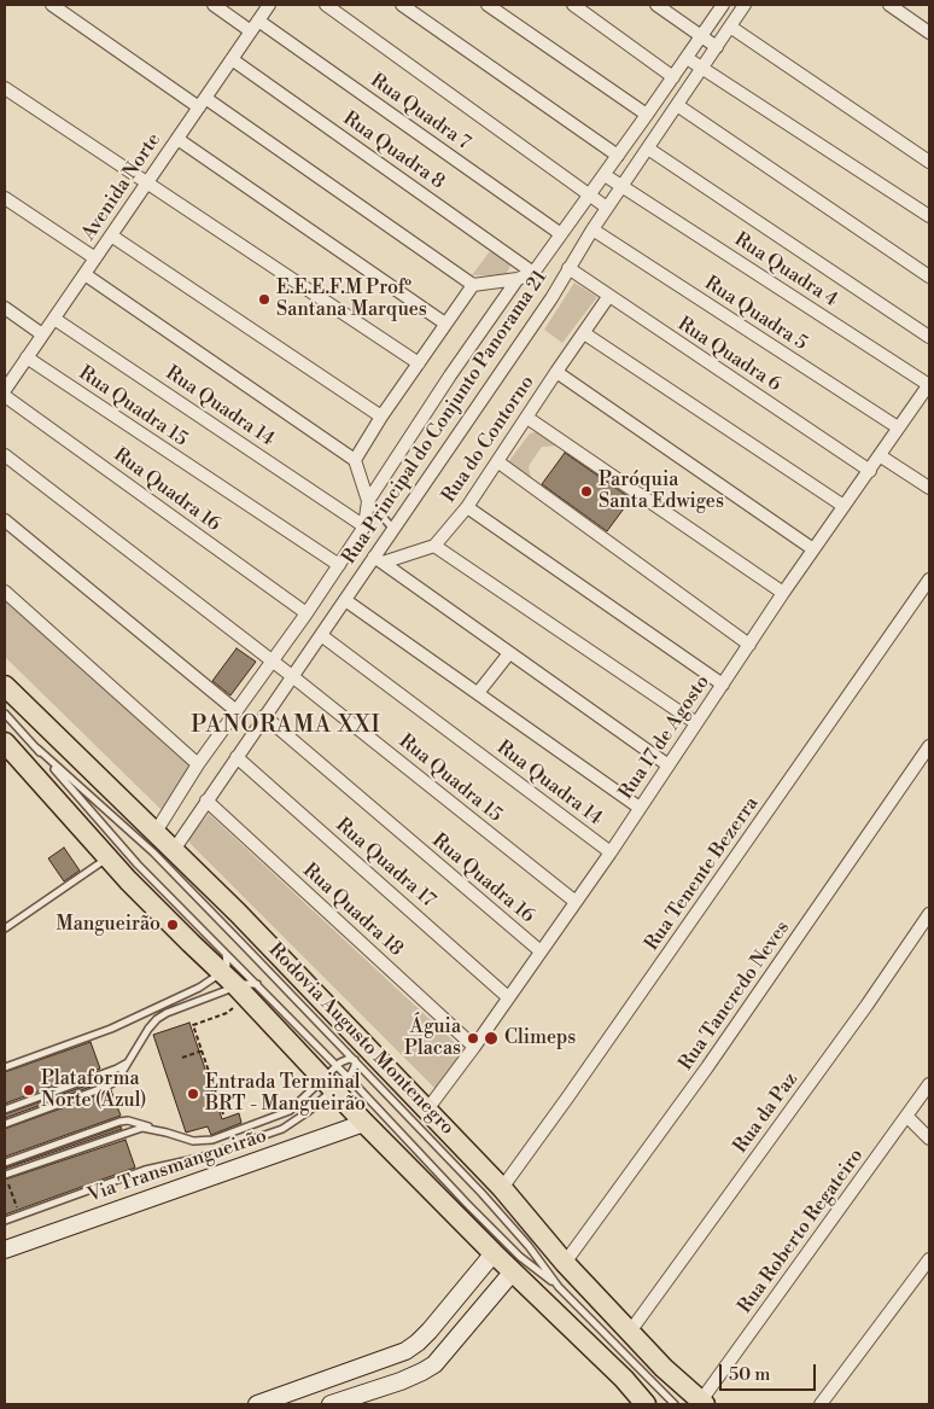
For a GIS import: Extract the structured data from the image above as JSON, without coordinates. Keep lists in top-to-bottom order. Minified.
{"streets":{"main road":["Rodovia Augusto Montenegro"],"street":["Rua Quadra 7","Rua Quadra 8","Avenida Norte","Rua Quadra 4","Rua Quadra 5","Rua Quadra 6","Rua Quadra 15","Rua Quadra 14","Rua Principal do Conjunto Panorama 21","Rua do Contorno","Rua Quadra 16","Rua 17 de Agosto","Rua Quadra 17","Rua Tenente Bezerra","Rua Quadra 18","Rua Tancredo Neves","Rua da Paz","Via Transmangueirão","Rua Roberto Regateiro"]},"crossings":[["Rua Quadra 7","Avenida Norte"],["Rua Quadra 7","Rua Principal do Conjunto Panorama 21"],["Rua Quadra 8","Avenida Norte"],["Rua Quadra 8","Rua Principal do Conjunto Panorama 21"],["Avenida Norte","Rua Quadra 15"],["Avenida Norte","Rua Quadra 14"],["Rua Quadra 4","Rua Principal do Conjunto Panorama 21"],["Rua Quadra 4","Rua 17 de Agosto"],["Rua Quadra 5","Rua Principal do Conjunto Panorama 21"],["Rua Quadra 5","Rua 17 de Agosto"],["Rua Quadra 6","Rua Principal do Conjunto Panorama 21"],["Rua Quadra 6","Rua do Contorno"],["Rua Quadra 6","Rua 17 de Agosto"],["Rua Quadra 15","Rua Principal do Conjunto Panorama 21"],["Rua Quadra 15","Rua 17 de Agosto"],["Rua Quadra 14","Rua Principal do Conjunto Panorama 21"],["Rua Quadra 14","Rua 17 de Agosto"],["Rua Principal do Conjunto Panorama 21","Rua Quadra 16"],["Rua Principal do Conjunto Panorama 21","Rua Quadra 17"],["Rua Principal do Conjunto Panorama 21","Rua Quadra 18"],["Rua Principal do Conjunto Panorama 21","Rodovia Augusto Montenegro"],["Rua Quadra 16","Rua 17 de Agosto"],["Rua 17 de Agosto","Rua Quadra 17"],["Rua 17 de Agosto","Rua Quadra 18"],["Rua 17 de Agosto","Rodovia Augusto Montenegro"],["Rua Tenente Bezerra","Rodovia Augusto Montenegro"],["Rua Tancredo Neves","Rodovia Augusto Montenegro"],["Rodovia Augusto Montenegro","Rua da Paz"],["Rodovia Augusto Montenegro","Rua Roberto Regateiro"]],"districts":["PANORAMA XXI"],"places":["E.E.E.F.M Profº Santana Marques","Paróquia Santa Edwiges","Mangueirão","Águia Placas","Climeps","Plataforma Norte (Azul)","Entrada Terminal BRT - Mangueirão"],"scale_bar":"50 m"}
